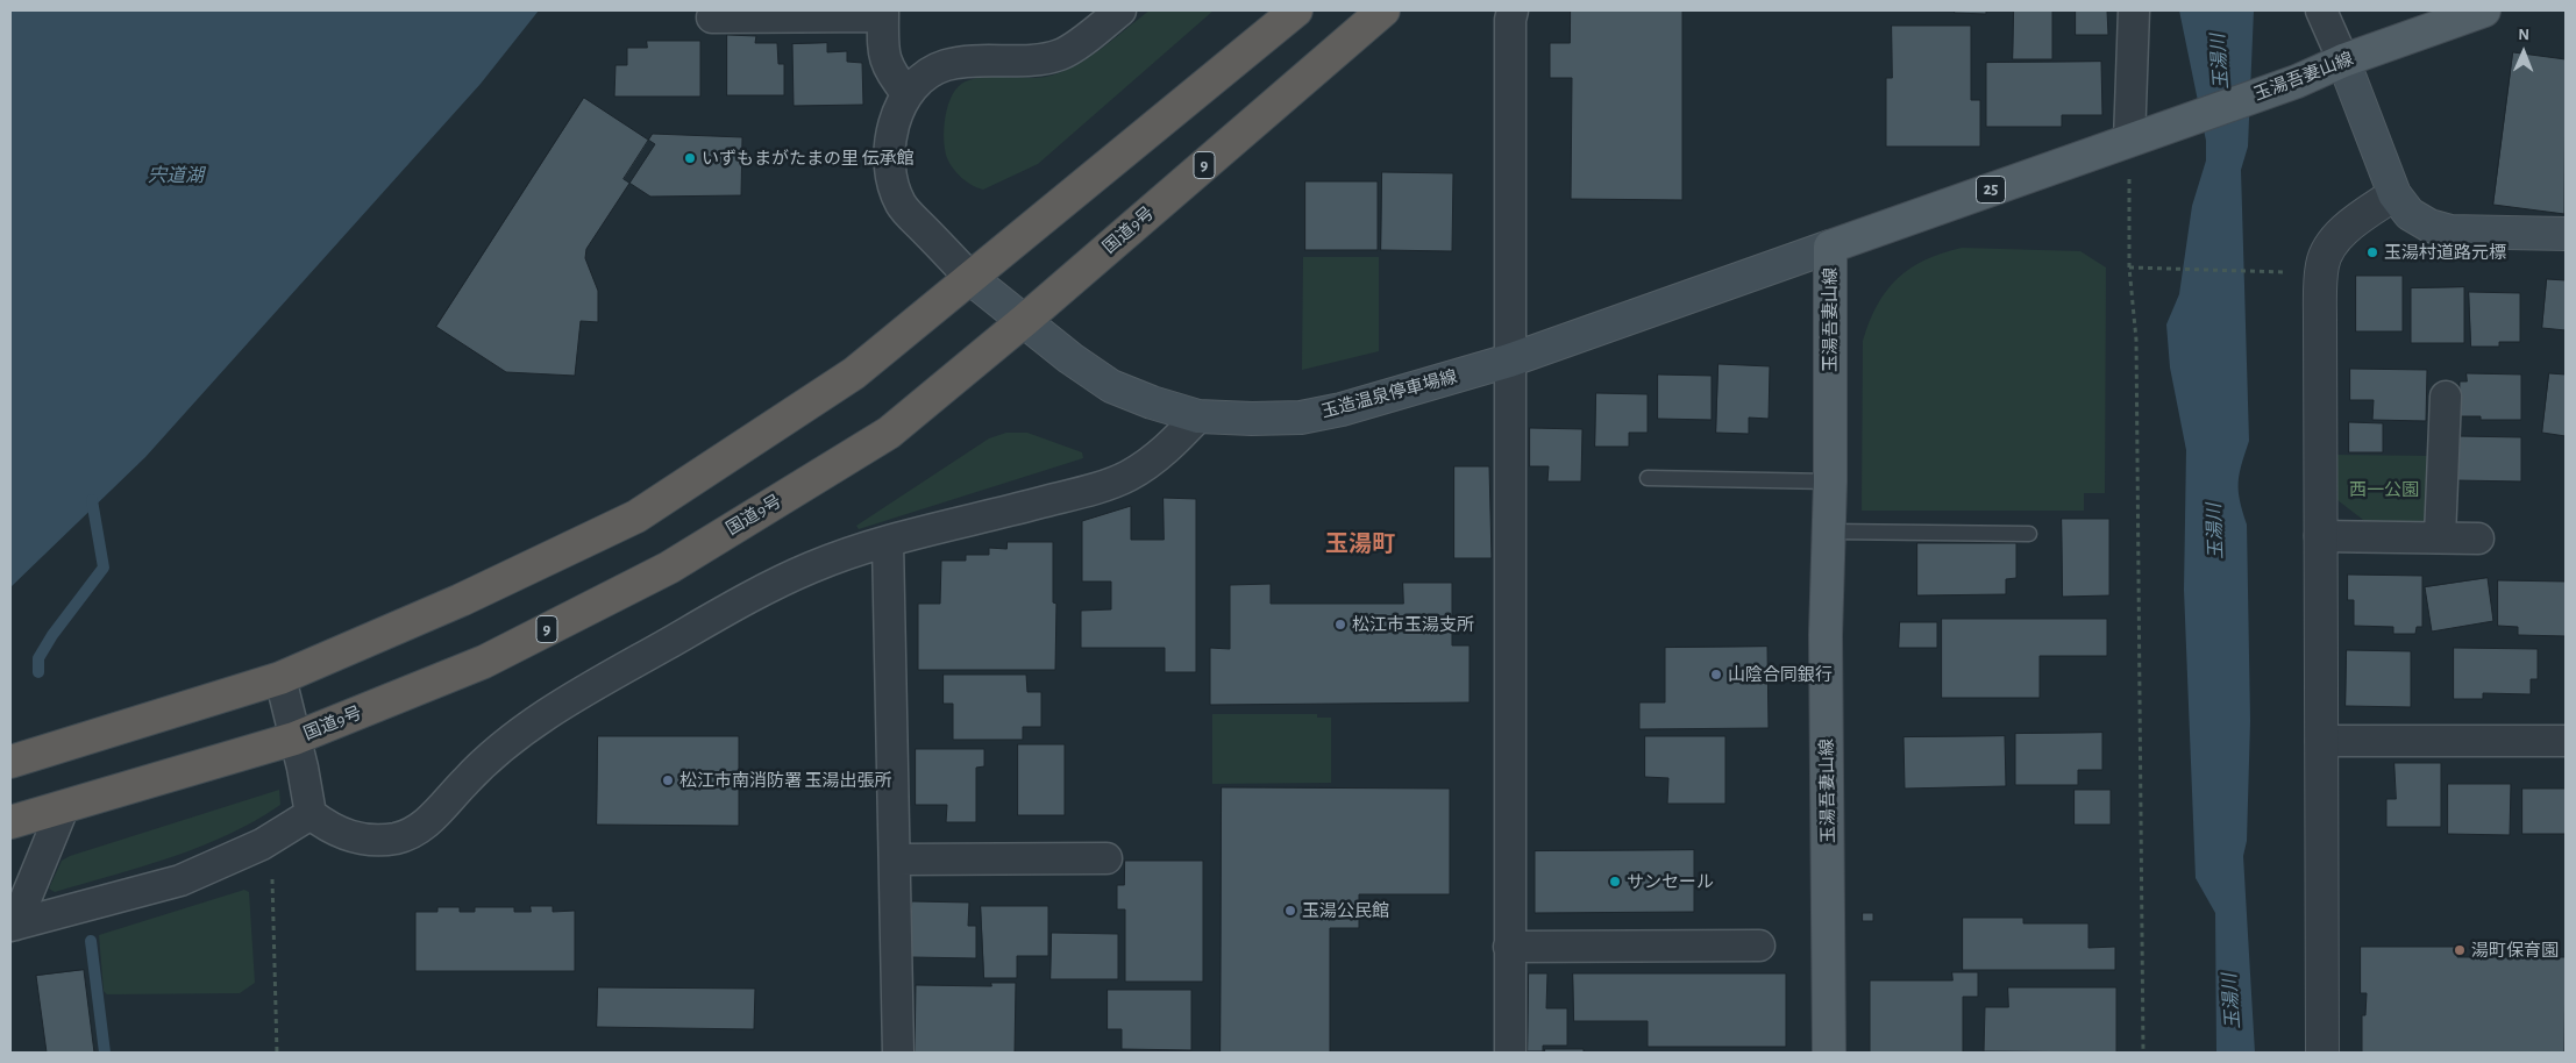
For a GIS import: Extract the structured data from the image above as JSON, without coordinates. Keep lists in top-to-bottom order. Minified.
{"streets":{"highway":["9","国道9号"],"main road":["玉湯吾妻山線","25","玉造温泉停車場線"]},"crossings":[["玉湯吾妻山線","玉造温泉停車場線"],["国道9号","玉造温泉停車場線"]],"districts":["玉湯町"],"water":["玉湯川","宍道湖"],"parks":["西一公園"],"places":["いずもまがたまの里 伝承館","玉湯村道路元標","松江市玉湯支所","山陰合同銀行","松江市南消防署 玉湯出張所","サンセール","玉湯公民館","湯町保育園"],"north":"top"}
